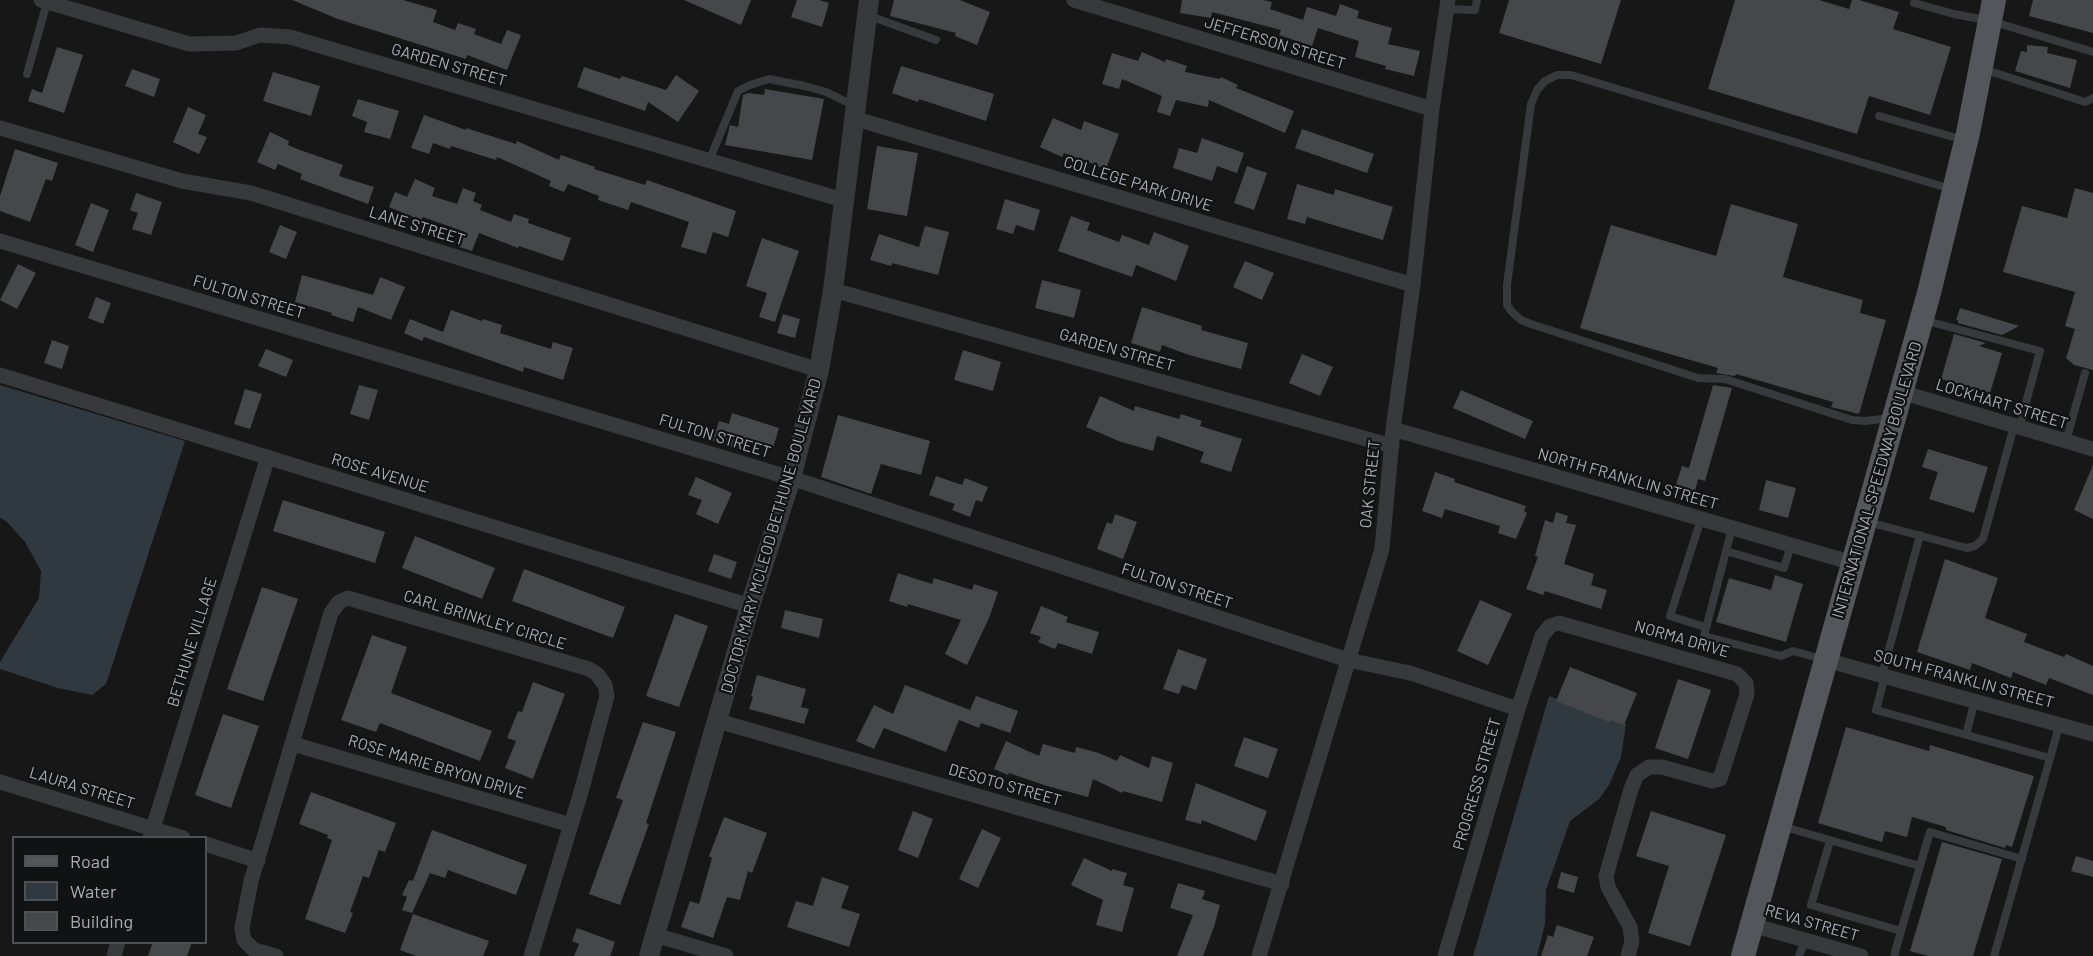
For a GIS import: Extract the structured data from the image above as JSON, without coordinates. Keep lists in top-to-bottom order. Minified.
{"streets":{"main road":["INTERNATIONAL SPEEDWAY BOULEVARD"],"street":["JEFFERSON STREET","GARDEN STREET","COLLEGE PARK DRIVE","LANE STREET","FULTON STREET","LOCKHART STREET","ROSE AVENUE","NORTH FRANKLIN STREET","OAK STREET","DOCTOR MARY MCLEOD BETHUNE BOULEVARD","CARL BRINKLEY CIRCLE","NORMA DRIVE","BETHUNE VILLAGE","SOUTH FRANKLIN STREET","ROSE MARIE BRYON DRIVE","PROGRESS STREET","DESOTO STREET","LAURA STREET","REVA STREET"]},"crossings":[["JEFFERSON STREET","OAK STREET"],["GARDEN STREET","OAK STREET"],["GARDEN STREET","DOCTOR MARY MCLEOD BETHUNE BOULEVARD"],["COLLEGE PARK DRIVE","OAK STREET"],["COLLEGE PARK DRIVE","DOCTOR MARY MCLEOD BETHUNE BOULEVARD"],["LANE STREET","DOCTOR MARY MCLEOD BETHUNE BOULEVARD"],["FULTON STREET","OAK STREET"],["FULTON STREET","DOCTOR MARY MCLEOD BETHUNE BOULEVARD"],["FULTON STREET","PROGRESS STREET"],["LOCKHART STREET","INTERNATIONAL SPEEDWAY BOULEVARD"],["ROSE AVENUE","DOCTOR MARY MCLEOD BETHUNE BOULEVARD"],["ROSE AVENUE","BETHUNE VILLAGE"],["NORTH FRANKLIN STREET","INTERNATIONAL SPEEDWAY BOULEVARD"],["NORTH FRANKLIN STREET","OAK STREET"],["INTERNATIONAL SPEEDWAY BOULEVARD","SOUTH FRANKLIN STREET"],["INTERNATIONAL SPEEDWAY BOULEVARD","REVA STREET"],["OAK STREET","DESOTO STREET"],["DOCTOR MARY MCLEOD BETHUNE BOULEVARD","DESOTO STREET"],["CARL BRINKLEY CIRCLE","ROSE MARIE BRYON DRIVE"],["NORMA DRIVE","PROGRESS STREET"],["BETHUNE VILLAGE","LAURA STREET"]],"legend":["Road","Water","Building"]}
